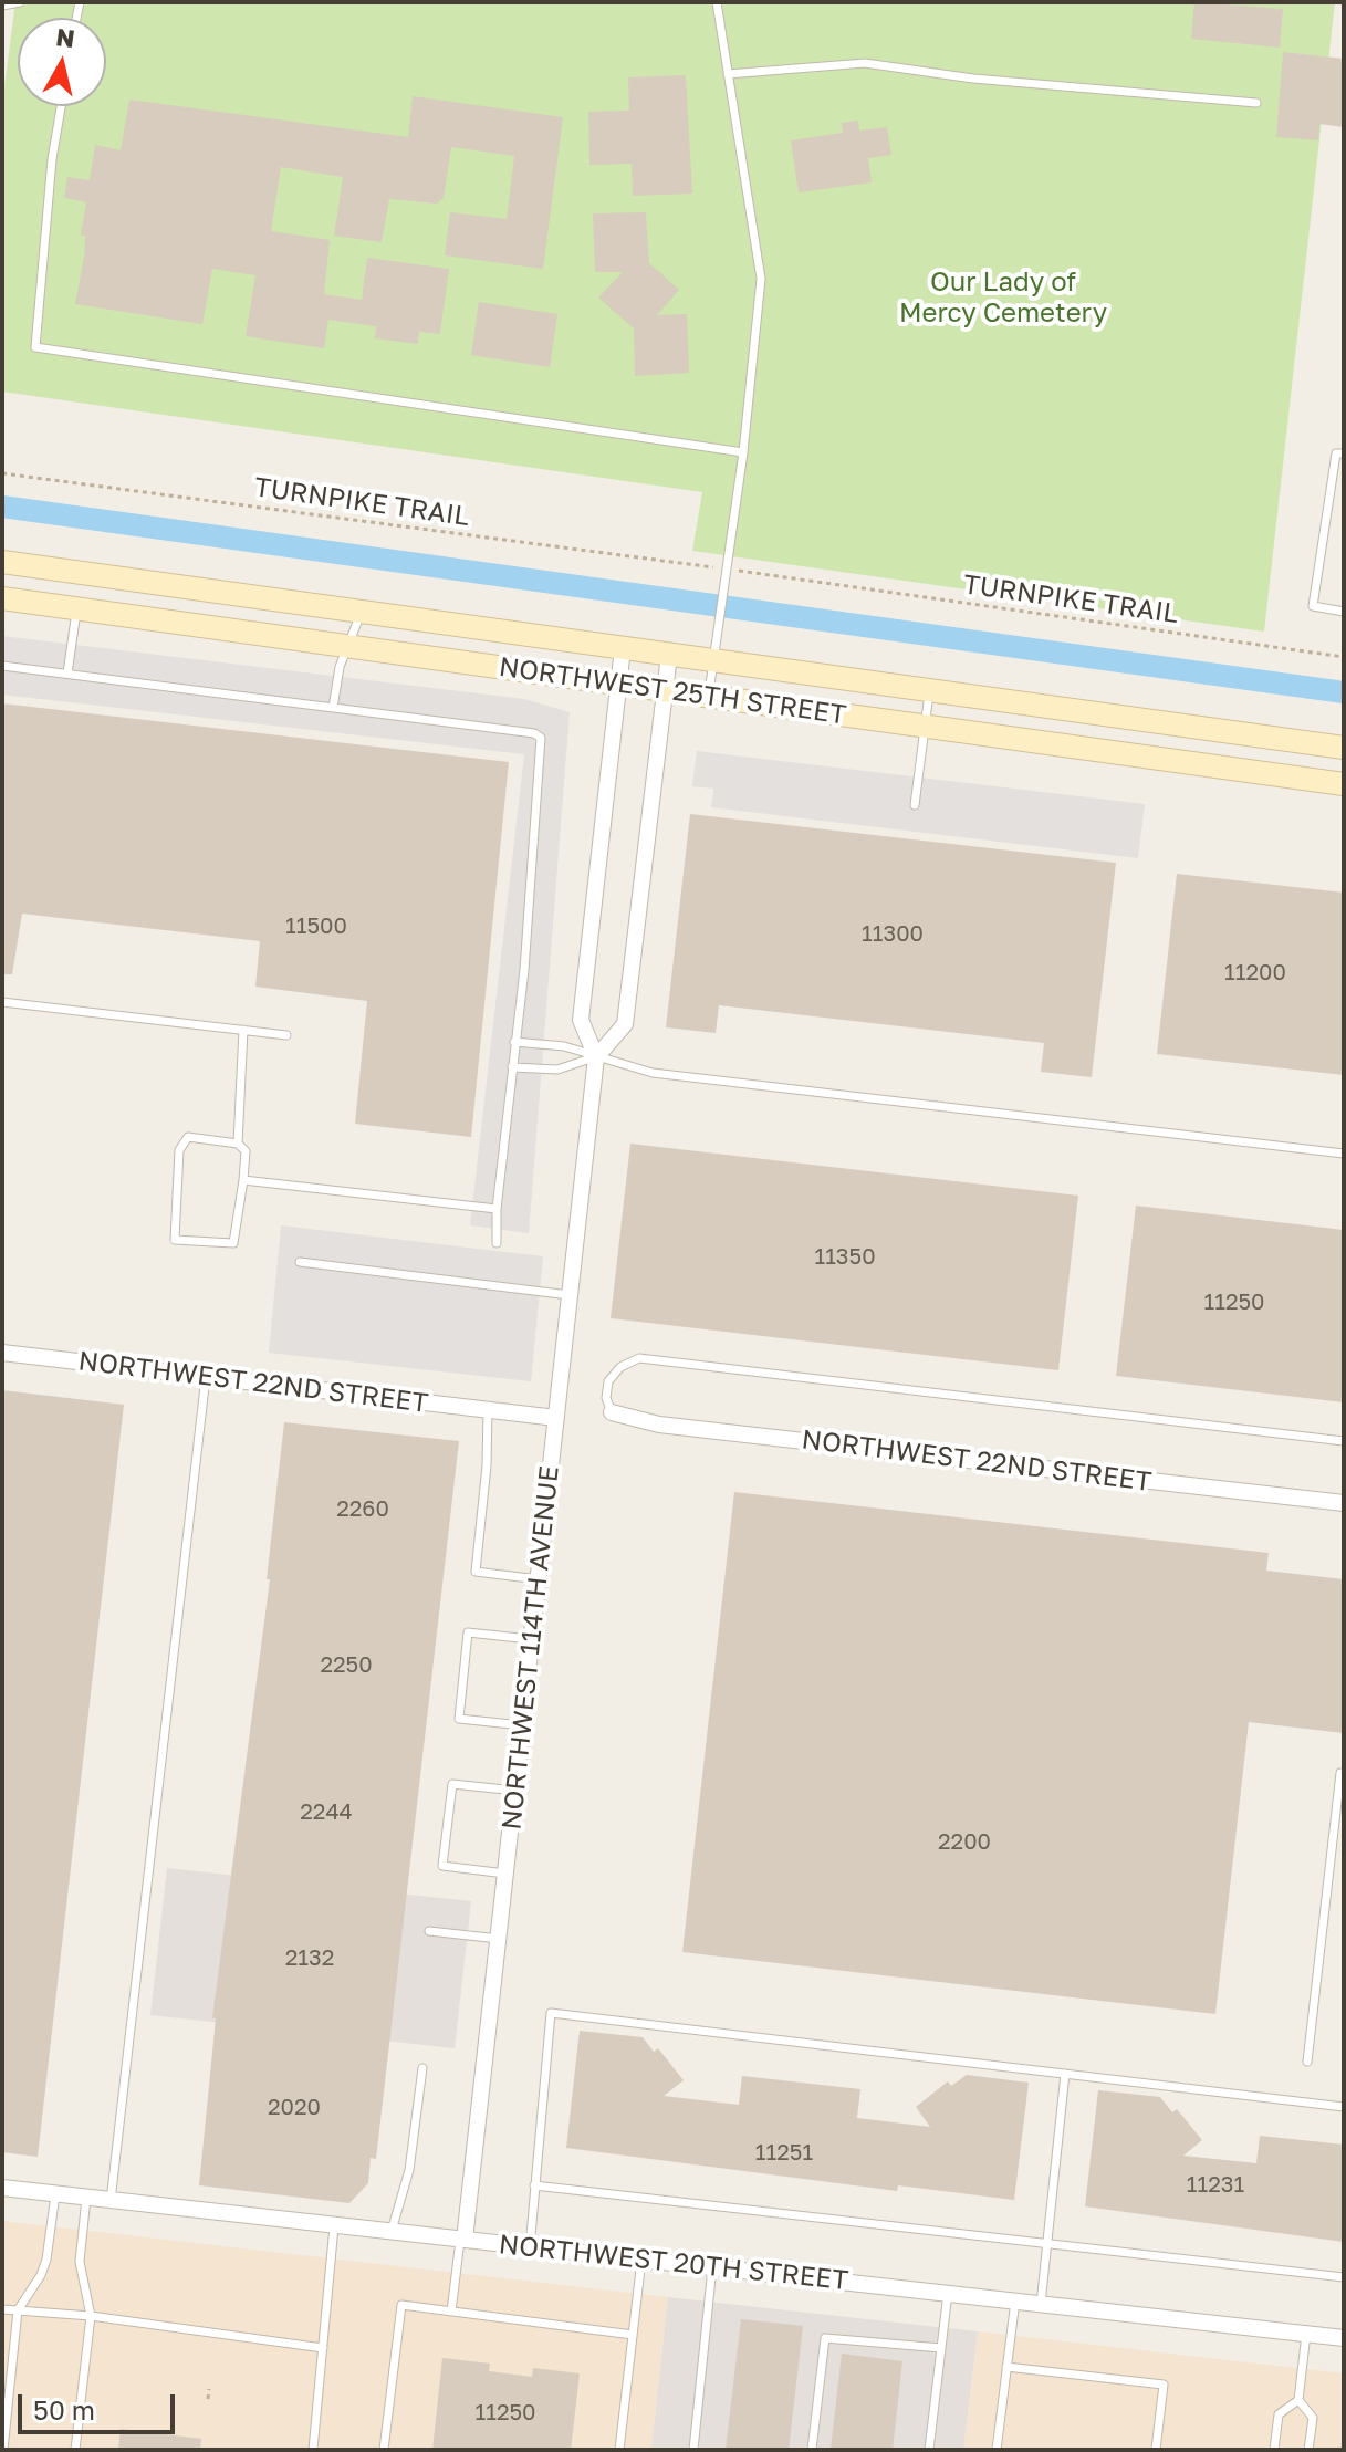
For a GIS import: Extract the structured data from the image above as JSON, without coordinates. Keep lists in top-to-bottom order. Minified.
{"streets":{"main road":["NORTHWEST 25TH STREET"],"street":["NORTHWEST 22ND STREET","NORTHWEST 114TH AVENUE","NORTHWEST 20TH STREET"],"path":["TURNPIKE TRAIL"]},"crossings":[["NORTHWEST 25TH STREET","NORTHWEST 114TH AVENUE"],["NORTHWEST 22ND STREET","NORTHWEST 114TH AVENUE"],["NORTHWEST 114TH AVENUE","NORTHWEST 20TH STREET"]],"parks":["Our Lady of Mercy Cemetery"],"house_numbers":["11500","11300","11200","11350","11250","2260","2250","2244","2200","2132","2020","11251","11231","11250"],"scale_bar":"50 m","north":"top"}
